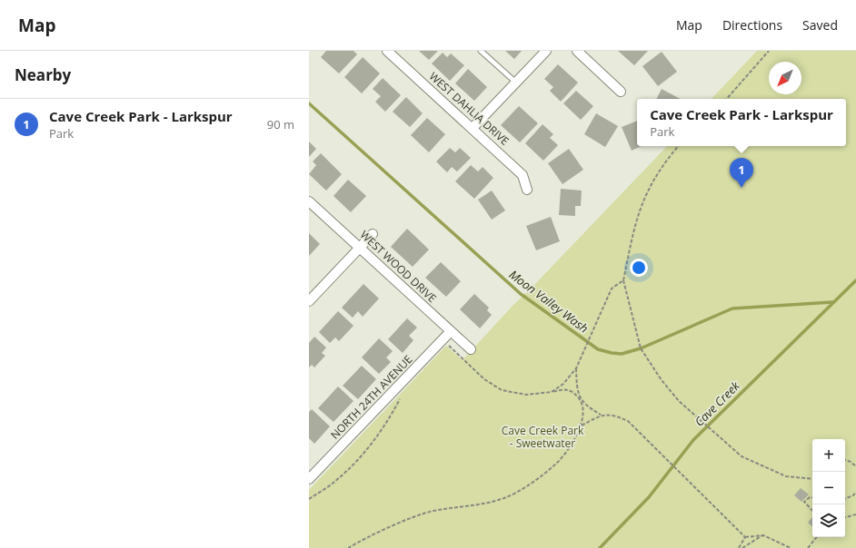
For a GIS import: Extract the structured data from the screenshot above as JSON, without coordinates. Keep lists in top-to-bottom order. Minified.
{"streets":{"street":["WEST DAHLIA DRIVE","WEST WOOD DRIVE","NORTH 24TH AVENUE"]},"crossings":[["WEST WOOD DRIVE","NORTH 24TH AVENUE"]],"water":["Moon Valley Wash","Cave Creek"],"parks":["Cave Creek Park - Sweetwater"],"north":"bottom left","page":{"header":"Map","nav":["Map","Directions","Saved"],"heading":"Nearby","list":[{"mark":"1","name":"Cave Creek Park - Larkspur","note":"Park","value":"90 m"}],"popup":["Cave Creek Park - Larkspur","Park"],"pins":"1","map_buttons":["+","−"]}}
